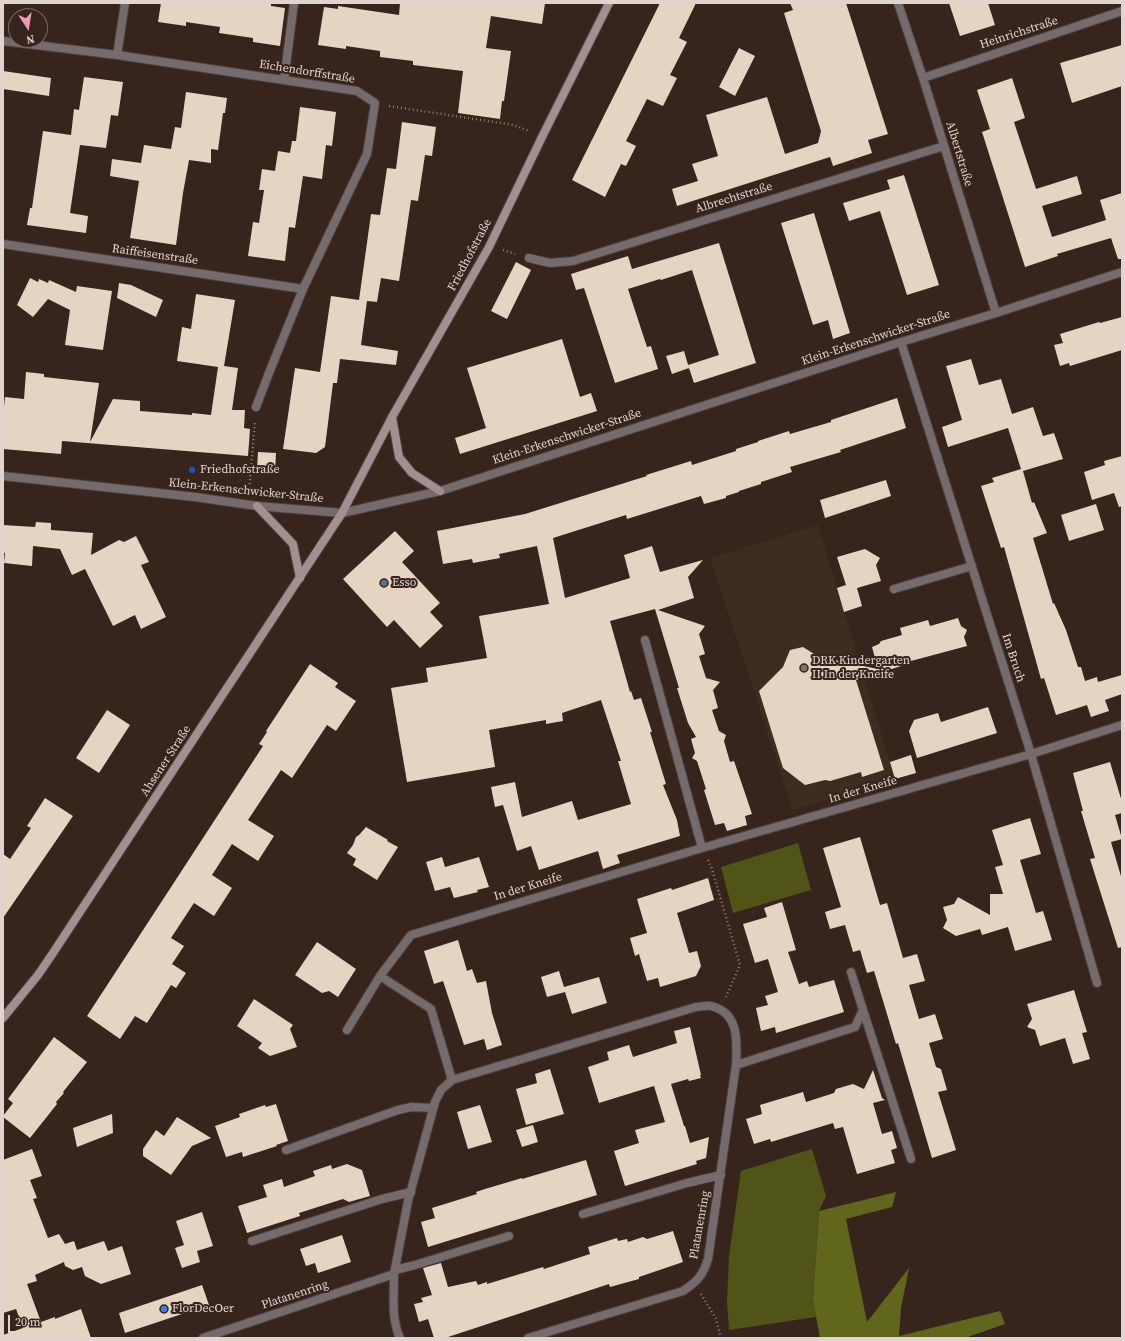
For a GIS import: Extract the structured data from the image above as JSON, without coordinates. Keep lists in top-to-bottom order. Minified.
{"streets":{"main road":["Friedhofstraße","Ahsener Straße"],"street":["Heinrichstraße","Eichendorffstraße","Albertstraße","Albrechtstraße","Raiffeisenstraße","Klein-Erkenschwicker-Straße","Im Bruch","In der Kneife","Platanenring"]},"crossings":[["Heinrichstraße","Albertstraße"],["Albertstraße","Albrechtstraße"],["Albertstraße","Klein-Erkenschwicker-Straße"],["Friedhofstraße","Klein-Erkenschwicker-Straße"],["Friedhofstraße","Ahsener Straße"],["Klein-Erkenschwicker-Straße","Im Bruch"],["Klein-Erkenschwicker-Straße","Ahsener Straße"],["Im Bruch","In der Kneife"]],"places":["Friedhofstraße","Esso","DRK Kindergarten II In der Kneife","FlorDecOer"],"scale_bar":"20 m","north":"bottom"}
